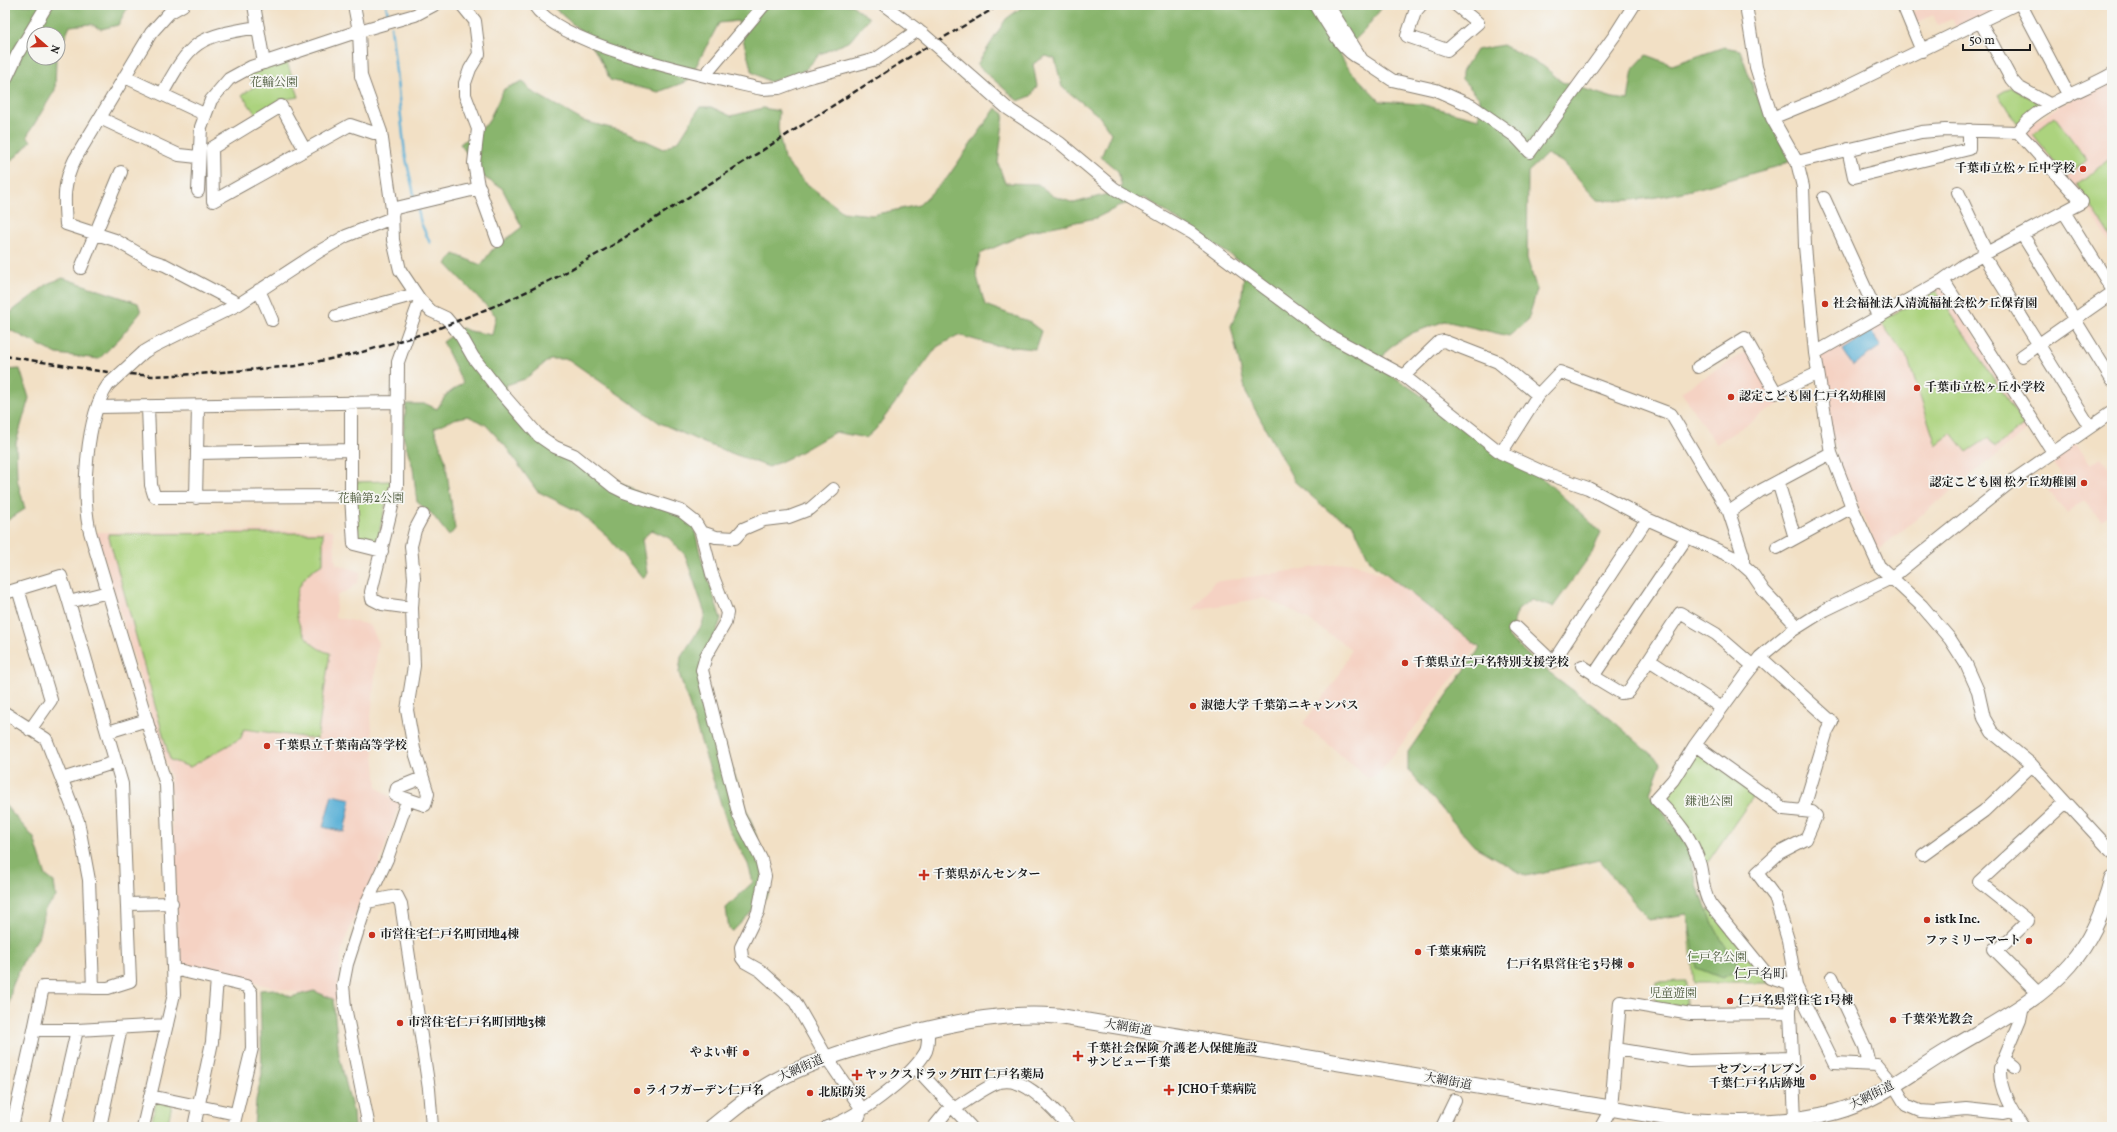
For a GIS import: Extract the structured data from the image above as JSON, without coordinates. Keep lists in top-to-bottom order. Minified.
{"streets":{"main road":["大網街道"]},"districts":["仁戸名町"],"parks":["花輪公園","花輪第2公園","鎌池公園","仁戸名公園","児童遊園"],"places":{"other":["千葉市立松ヶ丘中学校","社会福祉法人清流福祉会松ケ丘保育園","千葉市立松ヶ丘小学校","認定こども園 仁戸名幼稚園","認定こども園 松ケ丘幼稚園","千葉県立仁戸名特別支援学校","淑徳大学 千葉第ニキャンパス","千葉県立千葉南高等学校","istk Inc.","市営住宅仁戸名町団地4棟","ファミリーマート","千葉東病院","仁戸名県営住宅 3号棟","仁戸名県営住宅 1号棟","千葉栄光教会","市営住宅仁戸名町団地3棟","やよい軒","セブン-イレブン 千葉仁戸名店跡地","ライフガーデン仁戸名","北原防災"],"health":["千葉県がんセンター","千葉社会保険 介護老人保健施設 サンビュー千葉","ヤックスドラッグHIT 仁戸名薬局","JCHO千葉病院"]},"scale_bar":"50 m","north":"right"}
